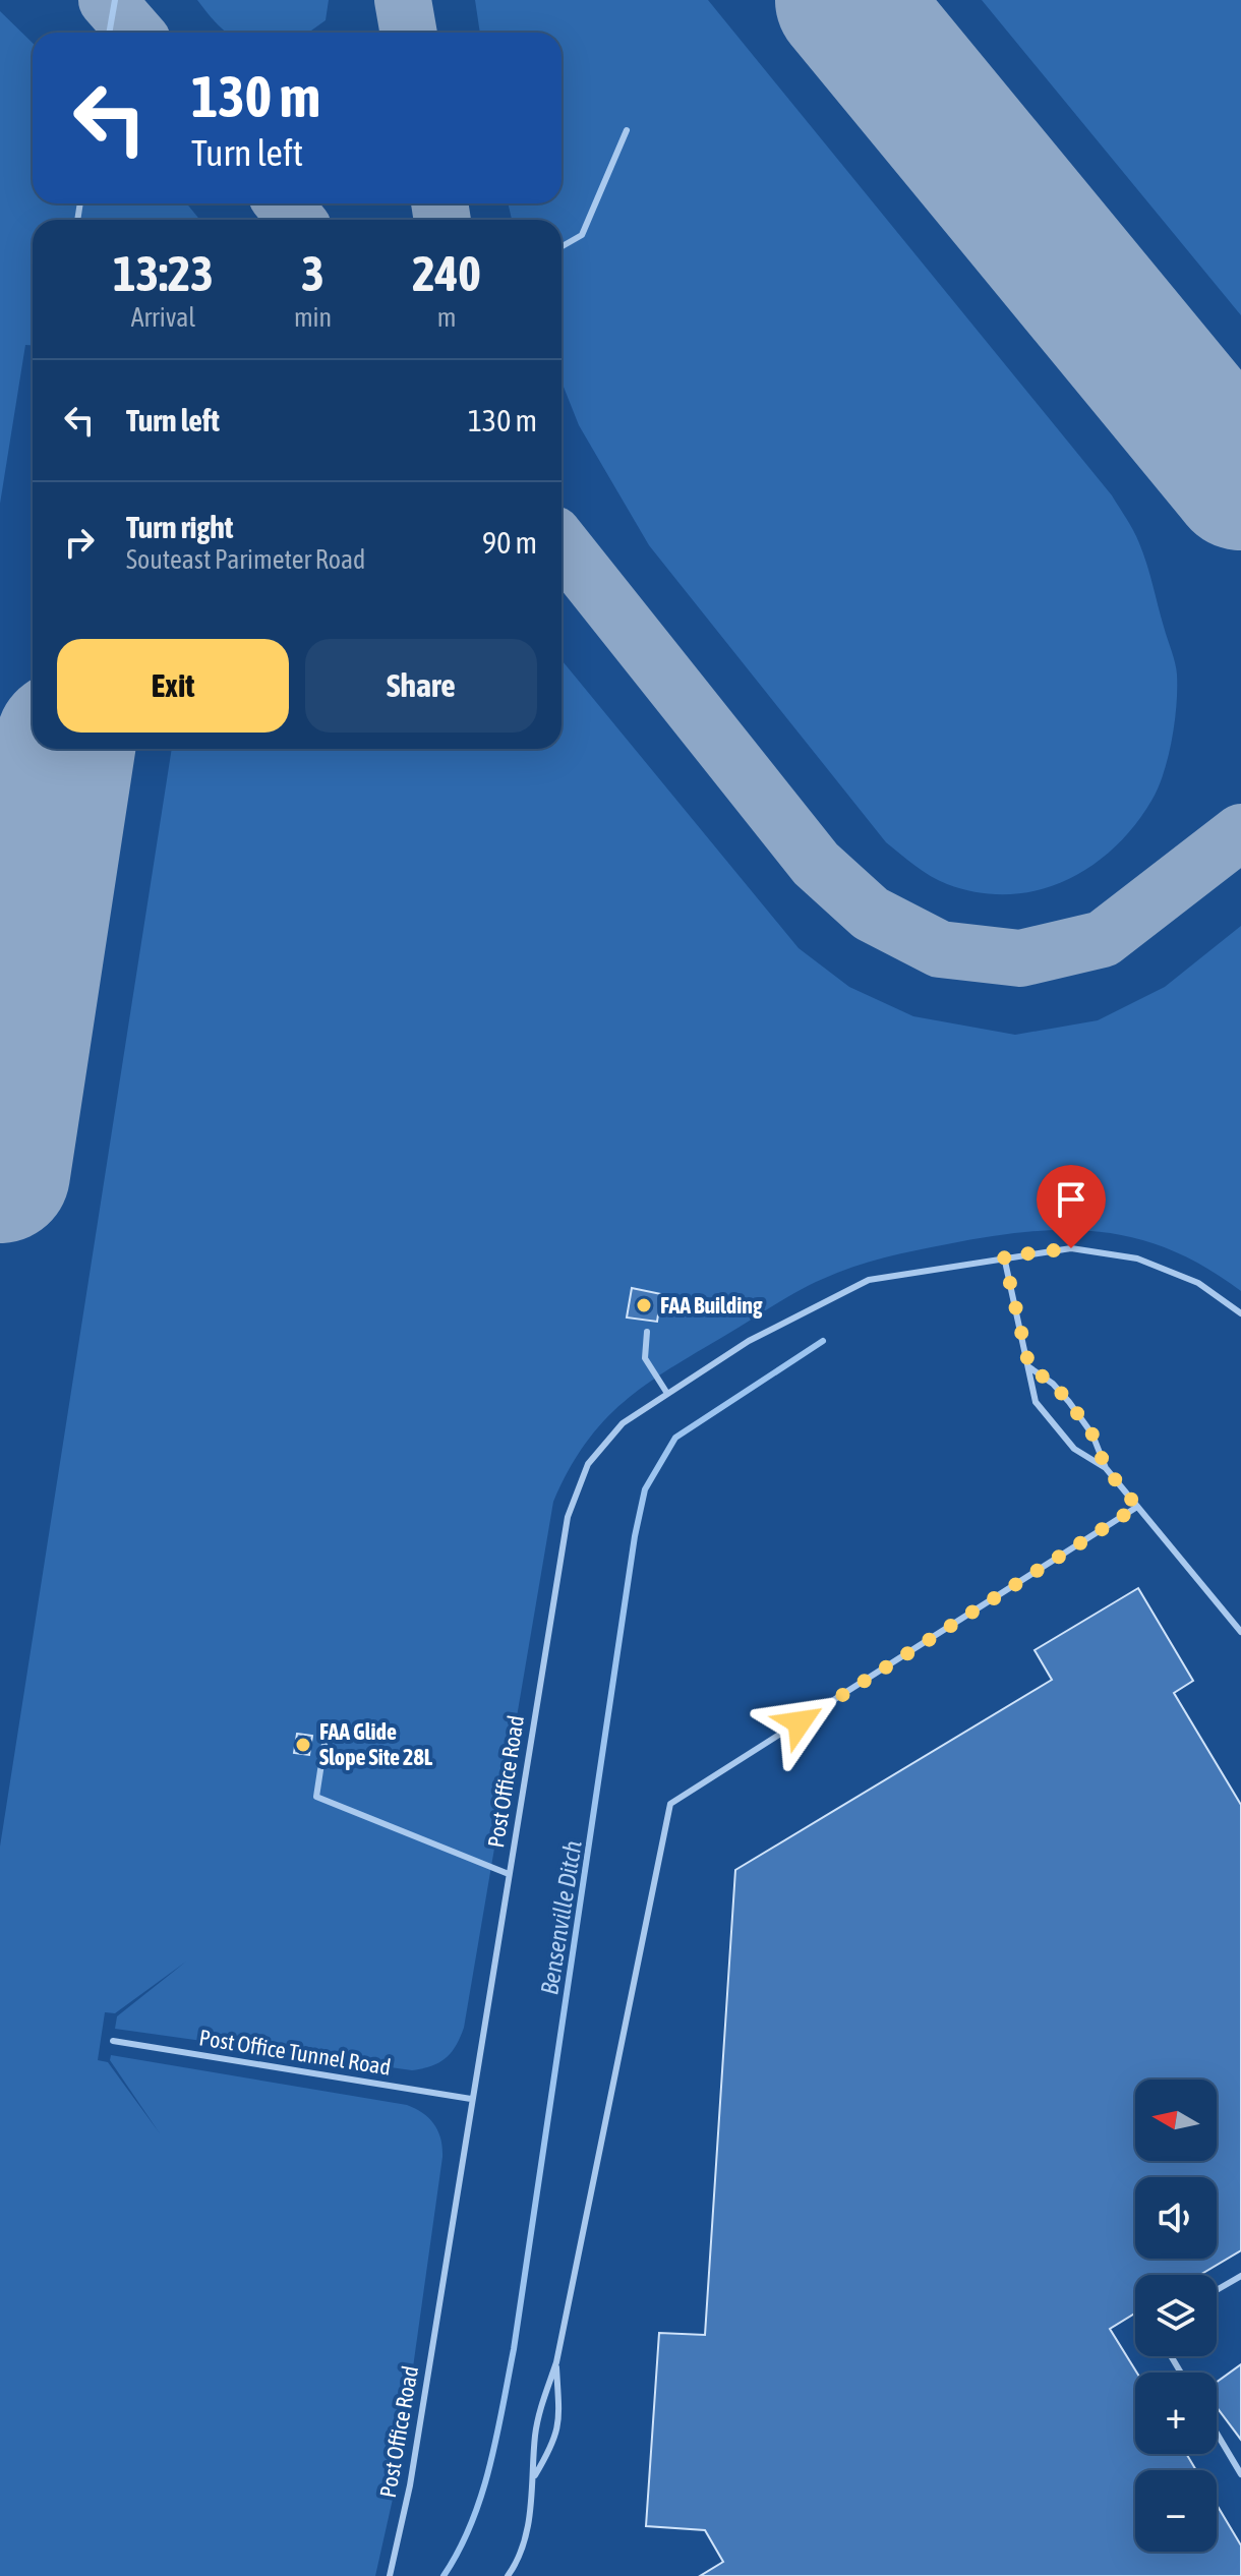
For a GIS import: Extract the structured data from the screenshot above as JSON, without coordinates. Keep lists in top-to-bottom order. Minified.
{"streets":{"lane":["Post Office Road","Post Office Tunnel Road"]},"crossings":[["Post Office Road","Post Office Tunnel Road"]],"water":["Bensenville Ditch"],"places":["FAA Building","FAA Glide Slope Site 28L"],"north":"left","page":{"turn":["130 m","Turn left"],"eta":["13:23","Arrival","3","min","240","m"],"list":[{"name":"Turn left","value":"130 m"},{"name":"Turn right","note":"Souteast Parimeter Road","value":"90 m"}],"buttons":["Exit","Share"],"map_buttons":["+","−"]}}
